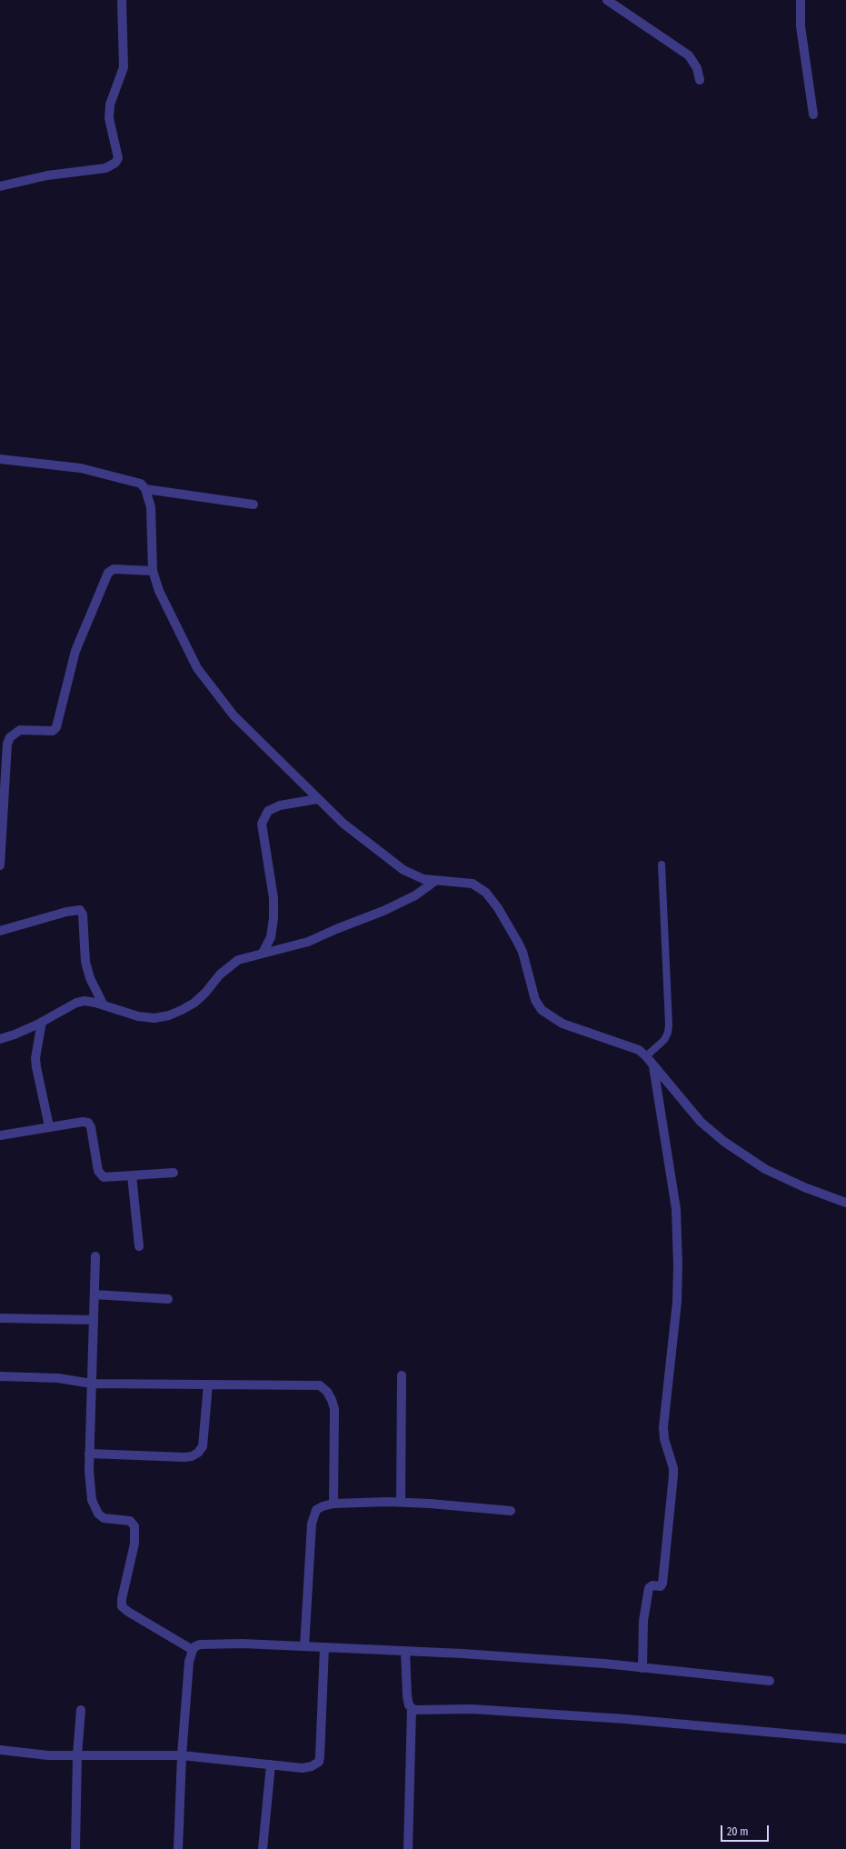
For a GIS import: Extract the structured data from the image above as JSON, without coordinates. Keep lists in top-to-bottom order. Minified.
{"scale_bar":"20 m"}
